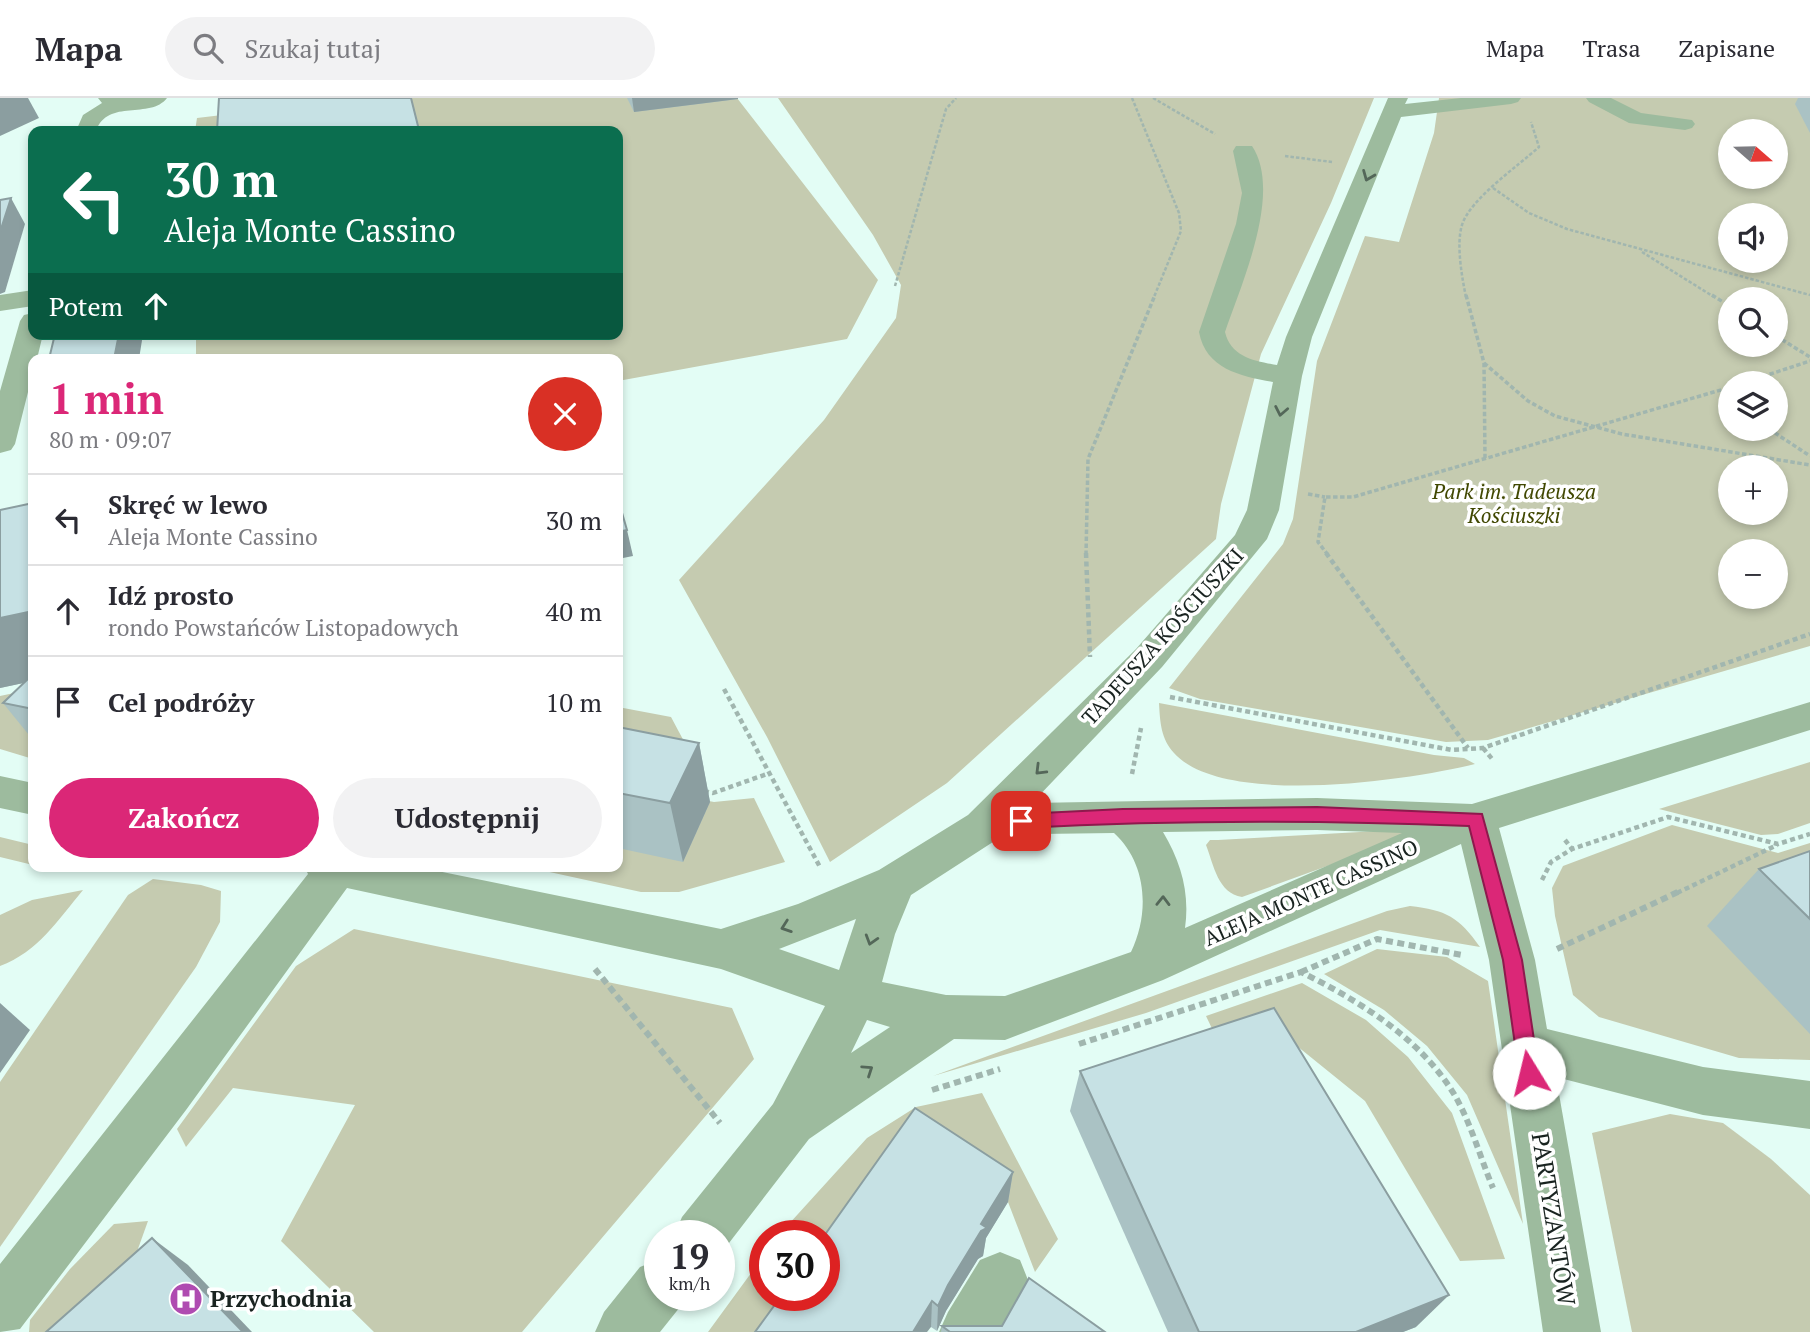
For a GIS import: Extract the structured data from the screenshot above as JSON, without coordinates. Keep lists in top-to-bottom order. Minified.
{"streets":{"street":["TADEUSZA KOŚCIUSZKI","ALEJA MONTE CASSINO","PARTYZANTÓW"]},"crossings":[["TADEUSZA KOŚCIUSZKI","ALEJA MONTE CASSINO"],["ALEJA MONTE CASSINO","PARTYZANTÓW"]],"one_way":["TADEUSZA KOŚCIUSZKI"],"parks":["Park im. Tadeusza Kościuszki"],"places":{"hospital":["Przychodnia"]},"north":"right","page":{"header":"Mapa","search":"Szukaj tutaj","nav":["Mapa","Trasa","Zapisane"],"map_buttons":["+","−"],"turn":["30 m","Aleja Monte Cassino"],"then":"Potem","heading":["1 min","80 m · 09:07"],"list":[{"name":"Skręć w lewo","note":"Aleja Monte Cassino","value":"30 m"},{"name":"Idź prosto","note":"rondo Powstańców Listopadowych","value":"40 m"},{"name":"Cel podróży","value":"10 m"}],"buttons":["Zakończ","Udostępnij"],"speed":"19 km/h","limit":"30"}}
